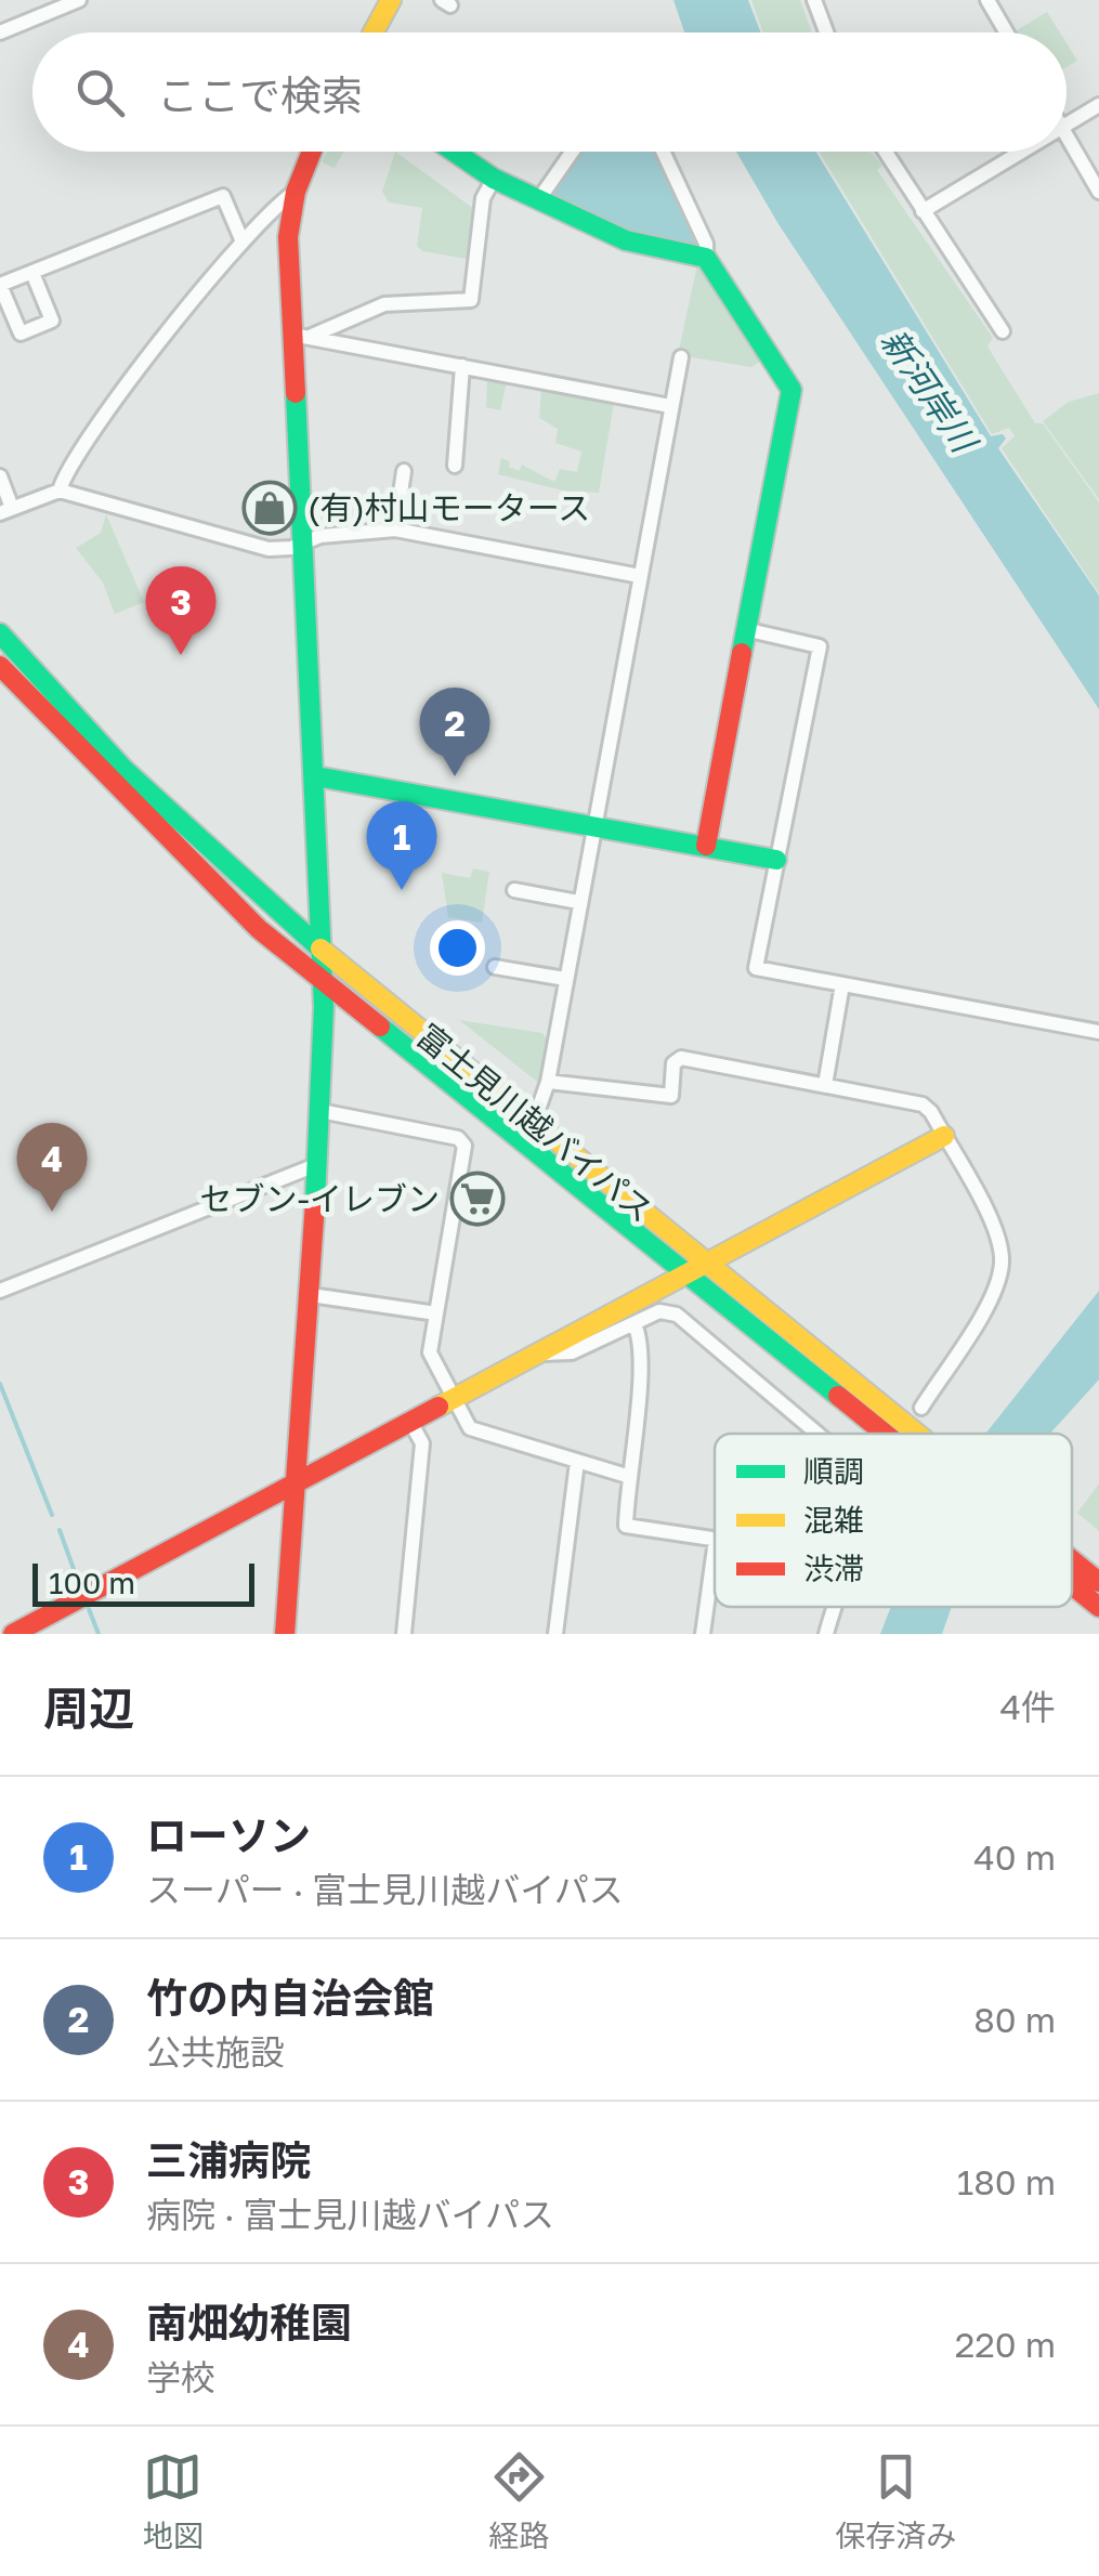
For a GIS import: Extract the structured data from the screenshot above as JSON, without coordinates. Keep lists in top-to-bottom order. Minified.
{"streets":{"main road":["富士見川越バイパス"]},"water":["新河岸川"],"places":{"shop":["(有)村山モータース"],"supermarket":["セブン-イレブン"]},"legend":["順調","混雑","渋滞"],"scale_bar":"100 m","page":{"search":"ここで検索","pins":["3","2","1","4"],"scale":"100 m","heading":["周辺","4件"],"list":[{"mark":"1","name":"ローソン","note":"スーパー · 富士見川越バイパス","value":"40 m"},{"mark":"2","name":"竹の内自治会館","note":"公共施設","value":"80 m"},{"mark":"3","name":"三浦病院","note":"病院 · 富士見川越バイパス","value":"180 m"},{"mark":"4","name":"南畑幼稚園","note":"学校","value":"220 m"}],"nav":["地図","経路","保存済み"]}}
